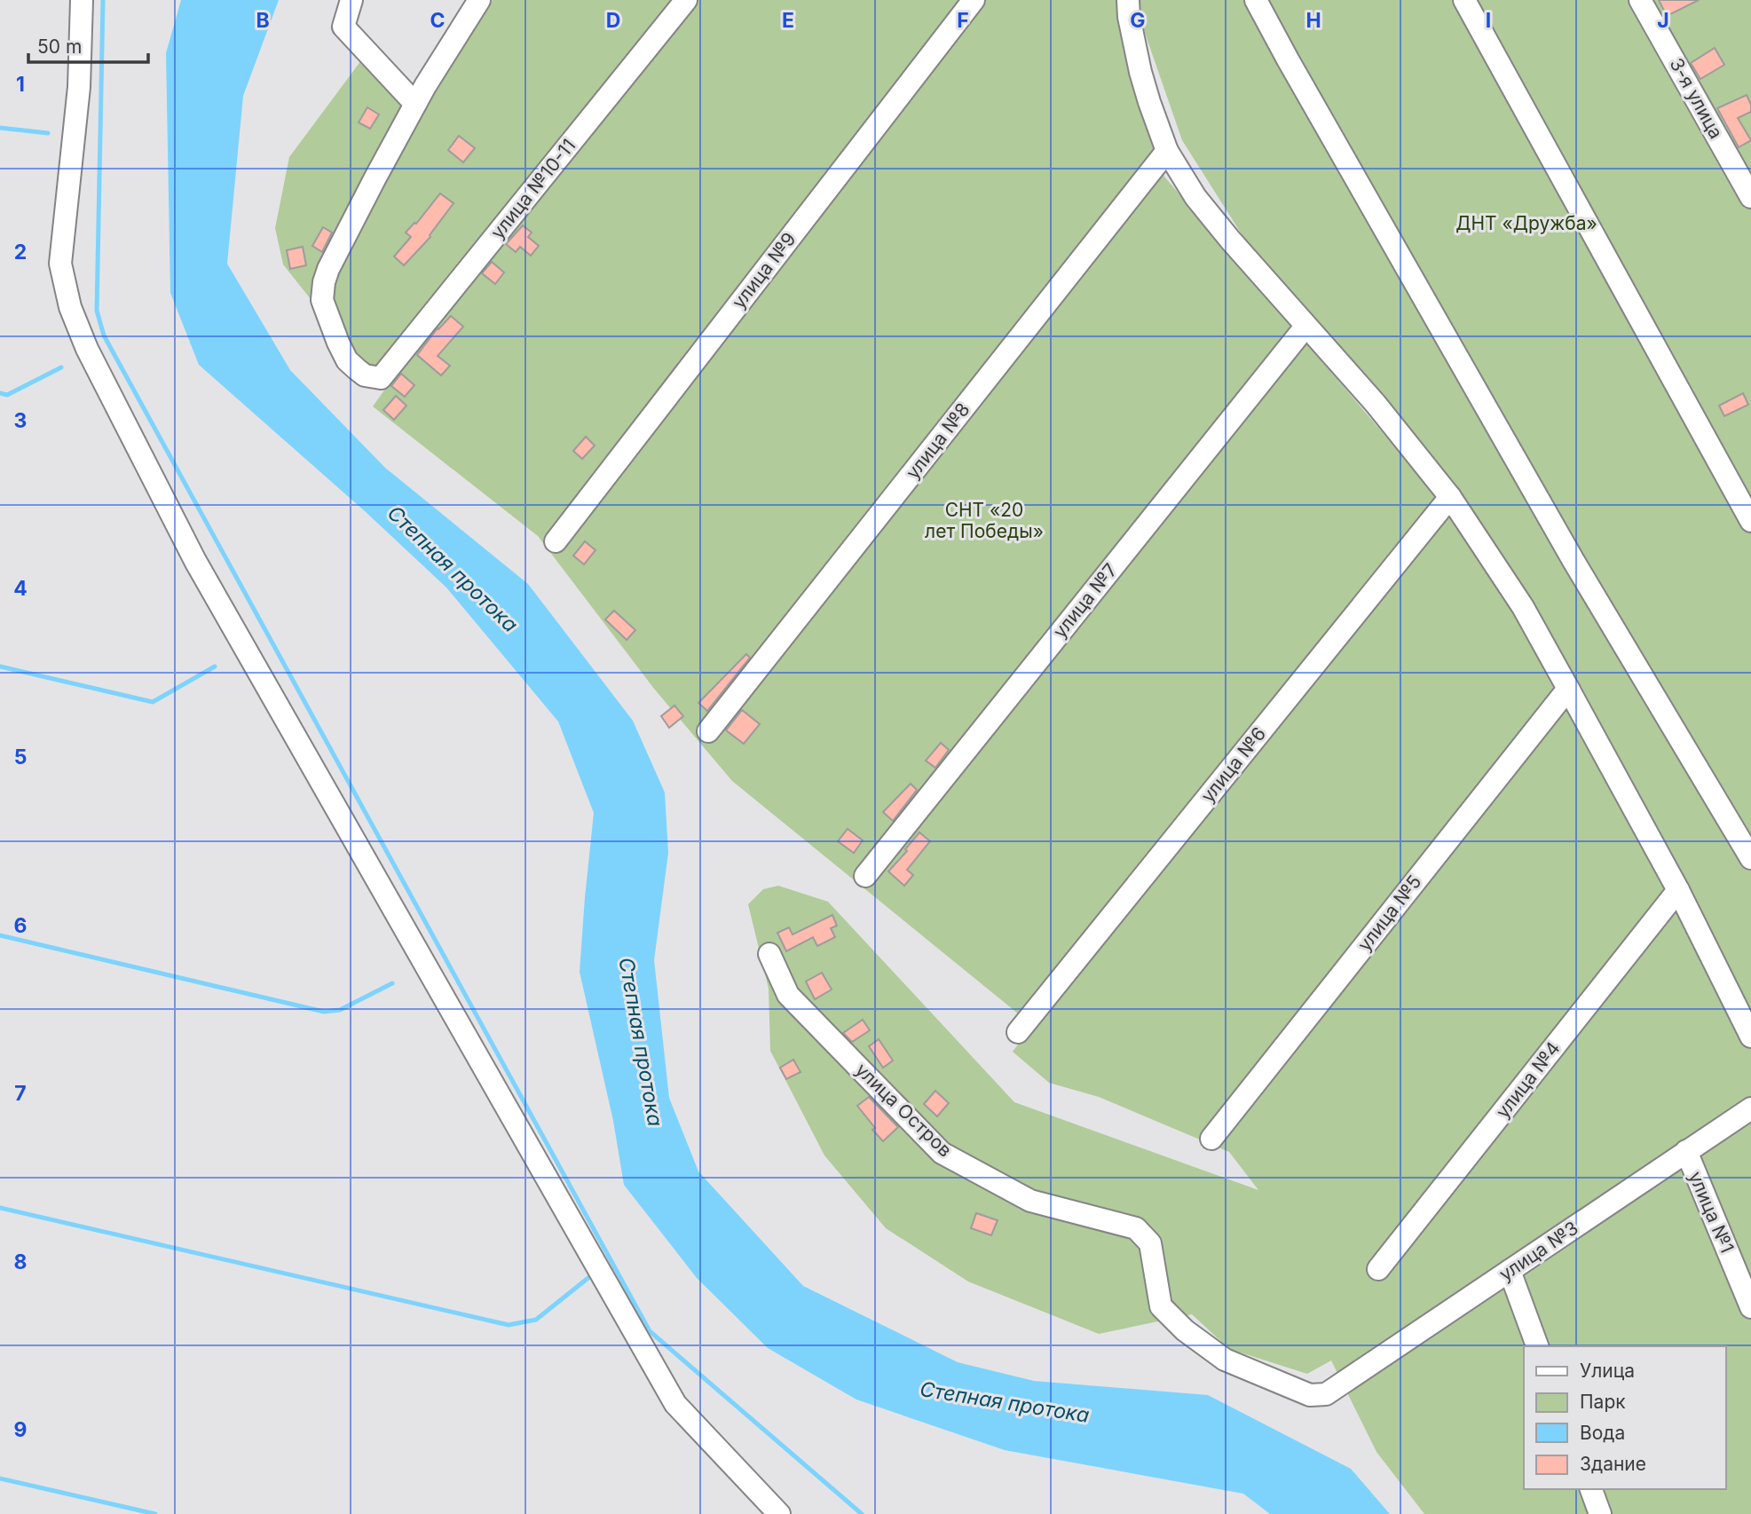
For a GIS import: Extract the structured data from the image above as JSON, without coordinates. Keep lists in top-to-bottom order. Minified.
{"streets":{"street":["3-я улица","улица №10-11","улица №9","улица №8","улица №7","улица №6","улица №5","улица №4","улица Остров","улица №1","улица №3"]},"crossings":[["улица Остров","улица №3"],["улица №1","улица №3"]],"water":["Степная протока"],"parks":["ДНТ «Дружба»","СНТ «20 лет Победы»"],"legend":["Улица","Парк","Вода","Здание"],"scale_bar":"50 m","grid":{"columns":["B","C","D","E","F","G","H","I","J"],"rows":["1","2","3","4","5","6","7","8","9"]}}
